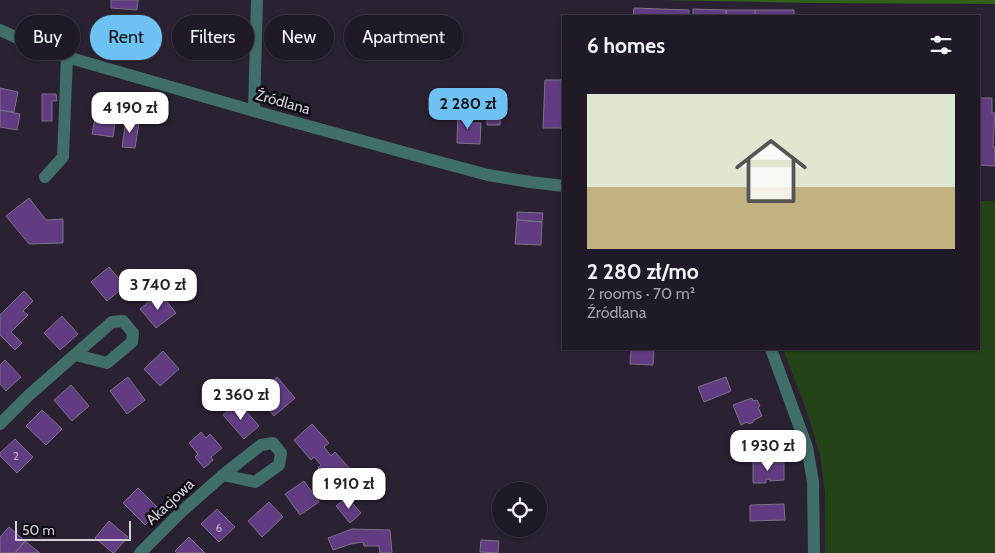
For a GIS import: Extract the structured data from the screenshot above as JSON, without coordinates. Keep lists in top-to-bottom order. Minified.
{"streets":{"street":["Źródlana","Akacjowa"]},"house_numbers":["2","6"],"scale_bar":"50 m","page":{"chip":["Buy","Rent","Filters","New","Apartment"],"heading":"6 homes","list":[{"name":"2 280 zł/mo","note":"2 rooms · 70 m² · Źródlana"}],"price":["2 280 zł","4 190 zł","3 740 zł","2 360 zł","1 930 zł","1 910 zł"],"scale":"50 m"}}
